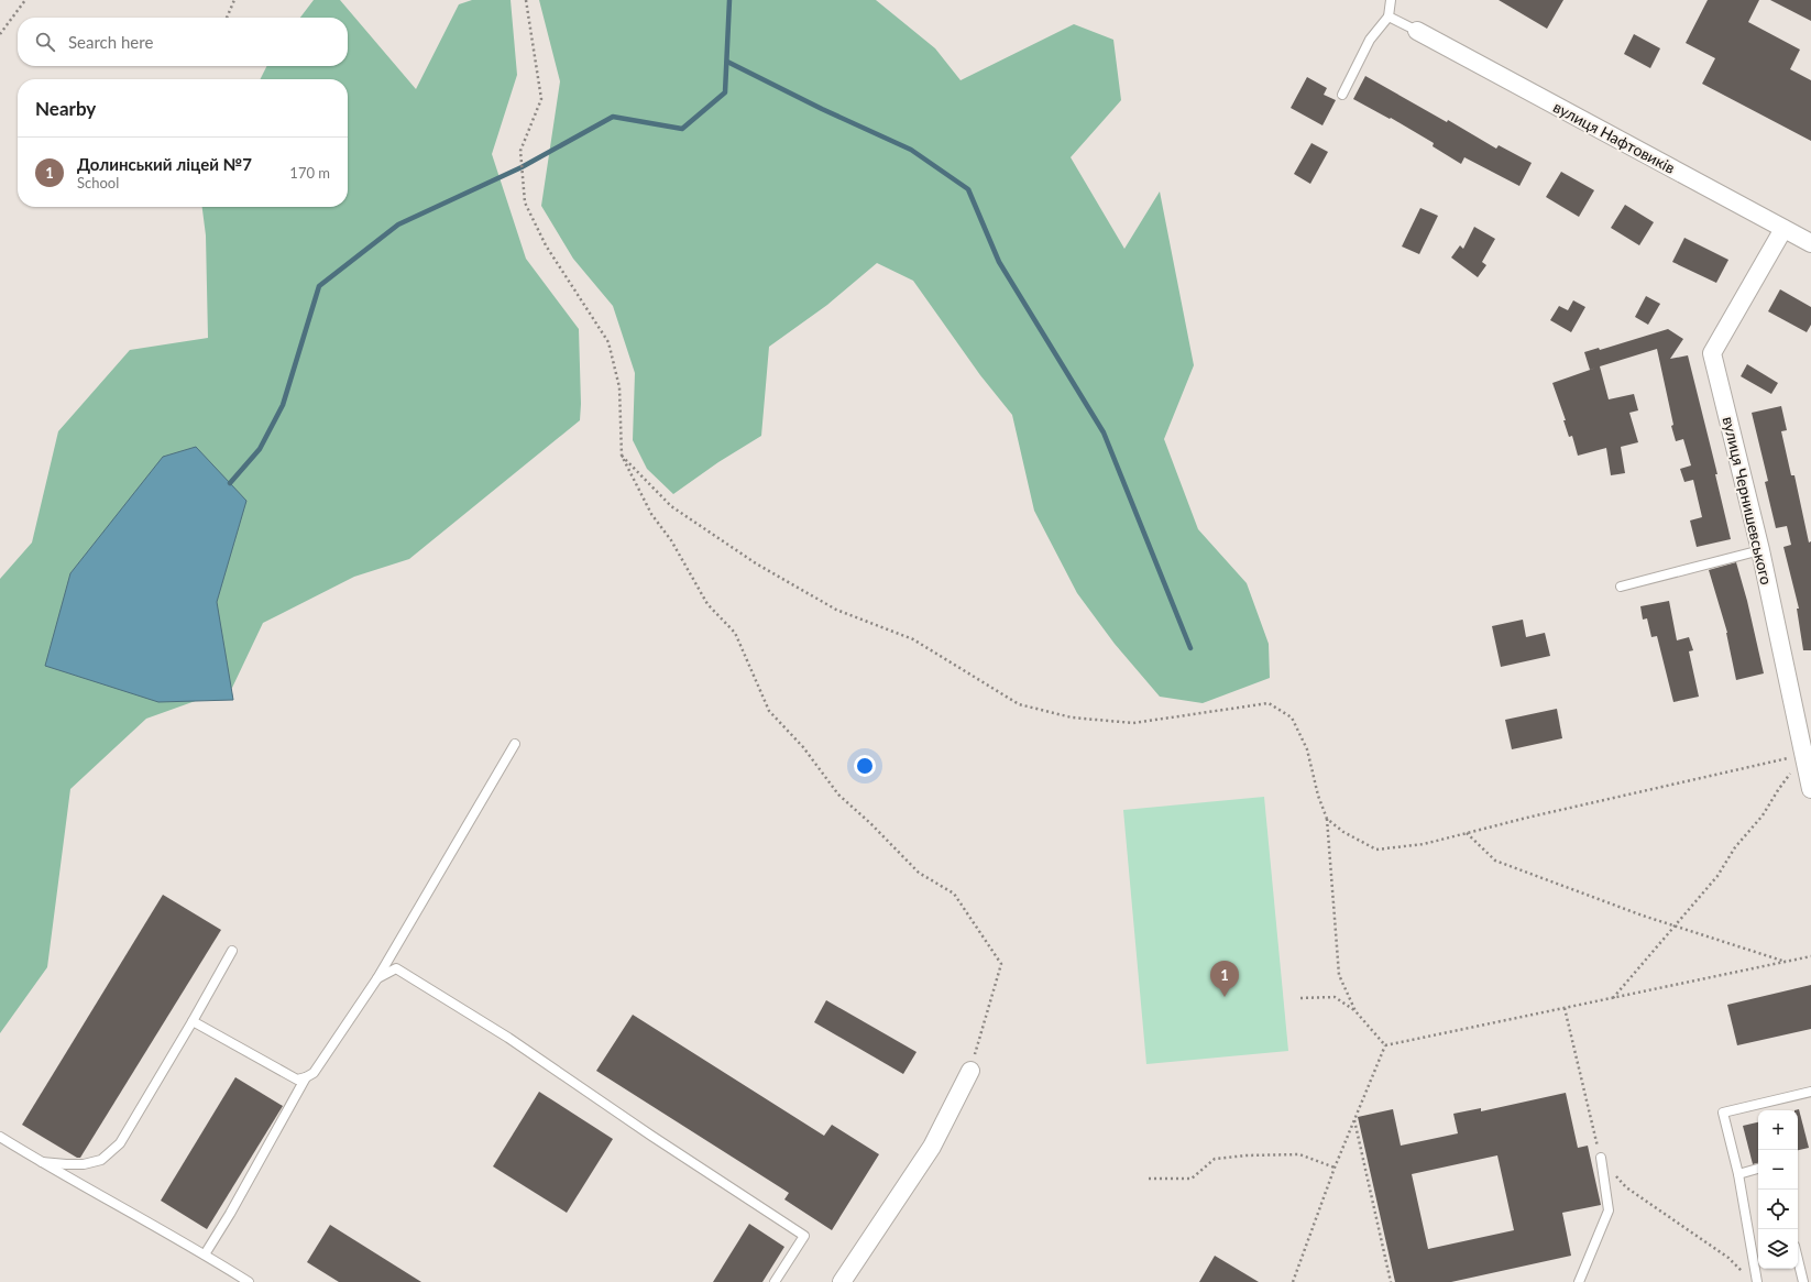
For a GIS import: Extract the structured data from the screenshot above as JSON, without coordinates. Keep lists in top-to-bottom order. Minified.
{"streets":{"street":["вулиця Нафтовиків","вулиця Чернишевського"]},"crossings":[["вулиця Нафтовиків","вулиця Чернишевського"]],"page":{"search":"Search here","heading":"Nearby","list":[{"mark":"1","name":"Долинський ліцей №7","note":"School","value":"170 m"}],"pins":"1","map_buttons":["+","−"]}}
